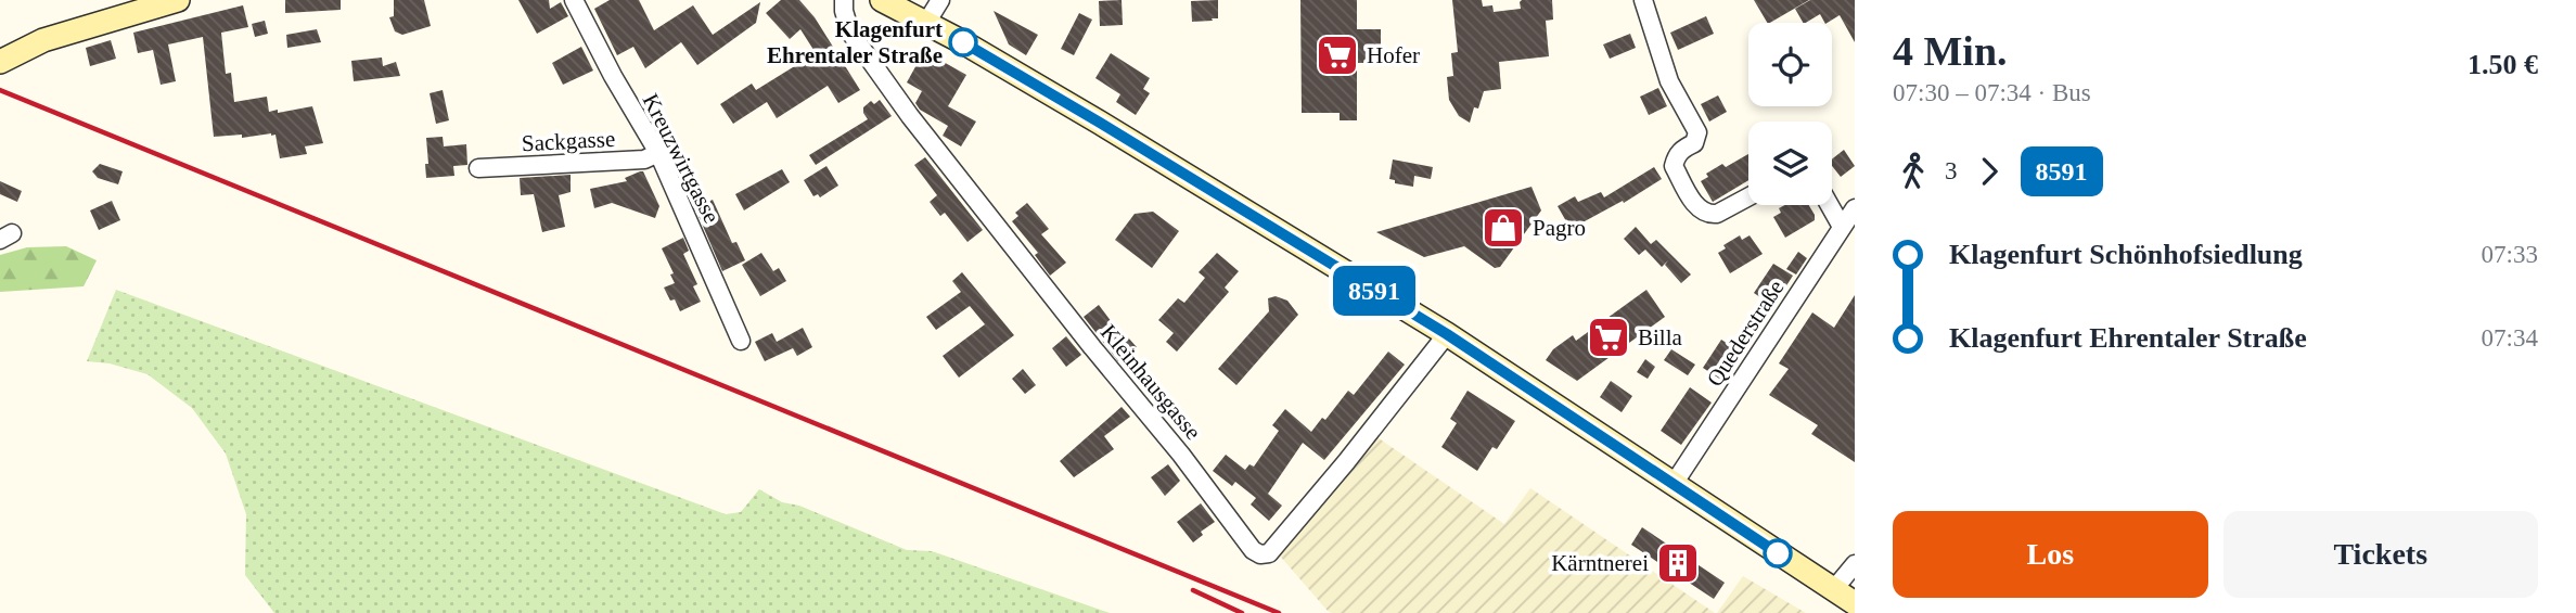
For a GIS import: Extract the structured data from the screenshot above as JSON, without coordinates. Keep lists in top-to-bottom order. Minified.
{"streets":{"street":["Sackgasse","Kreuzwirtgasse","Quederstraße","Kleinhausgasse"]},"crossings":[["Sackgasse","Kreuzwirtgasse"]],"places":{"other":["Klagenfurt Ehrentaler Straße"],"supermarket":["Hofer","Billa"],"shop":["Pagro"],"building":["Kärntnerei"]},"lines":["bus line 8591"],"page":{"on_map":"8591","heading":["4 Min.","07:30 – 07:34 · Bus","1.50 €"],"legs":["3","8591"],"list":[{"name":"Klagenfurt Schönhofsiedlung","value":"07:33"},{"name":"Klagenfurt Ehrentaler Straße","value":"07:34"}],"buttons":["Los","Tickets"]}}
